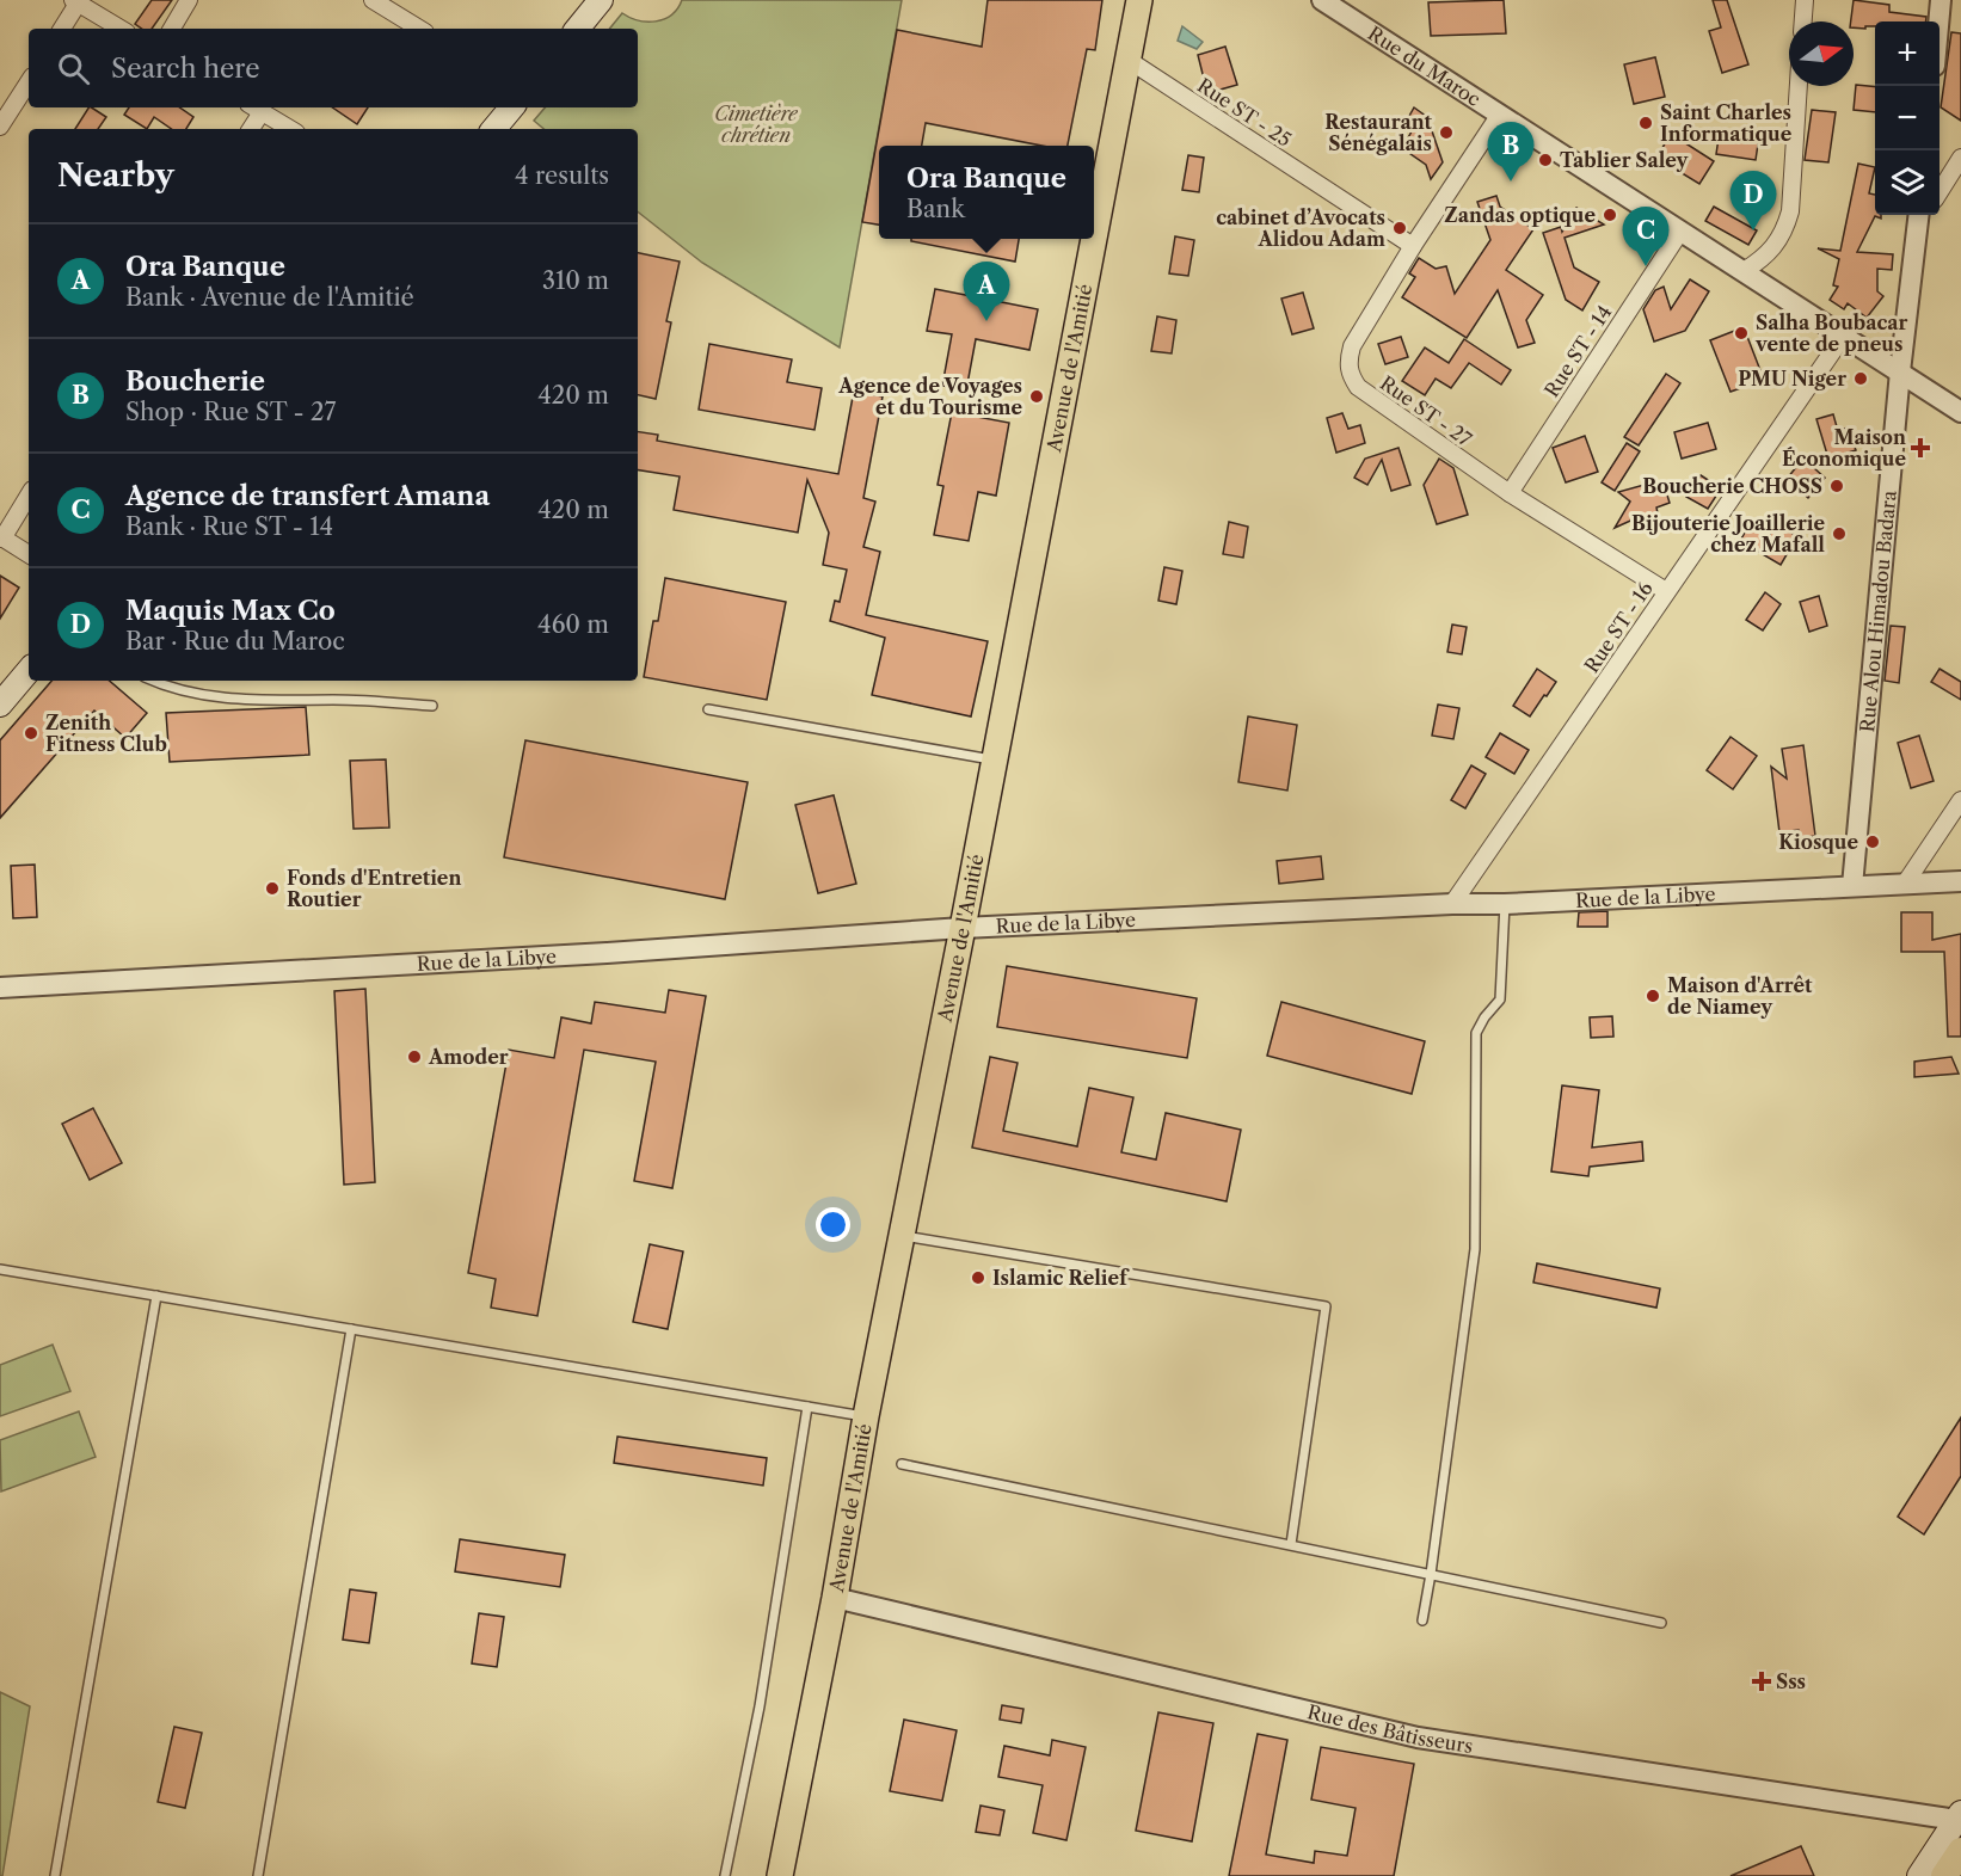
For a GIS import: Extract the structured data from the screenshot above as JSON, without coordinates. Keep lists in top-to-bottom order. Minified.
{"streets":{"main road":["Avenue de l'Amitié"],"street":["Rue du Maroc","Rue ST - 25","Rue ST - 14","Rue ST - 27","Rue Alou Himadou Badara","Rue ST - 16","Rue de la Libye","Rue des Bâtisseurs"]},"crossings":[["Rue du Maroc","Rue ST - 14"],["Rue du Maroc","Rue ST - 27"],["Rue du Maroc","Rue Alou Himadou Badara"],["Rue du Maroc","Rue ST - 16"],["Rue ST - 25","Avenue de l'Amitié"],["Rue ST - 25","Rue ST - 27"],["Rue ST - 14","Rue ST - 27"],["Avenue de l'Amitié","Rue de la Libye"],["Avenue de l'Amitié","Rue des Bâtisseurs"],["Rue ST - 27","Rue ST - 16"],["Rue Alou Himadou Badara","Rue de la Libye"],["Rue ST - 16","Rue de la Libye"]],"parks":["Cimetière chrétien"],"places":{"other":["Saint Charles Informatique","Restaurant Sénégalais","Tablier Saley","Zandas optique","cabinet d’Avocats Alidou Adam","Salha Boubacar vente de pneus","PMU Niger","Agence de Voyages et du Tourisme","Boucherie CHOSS","Bijouterie Joaillerie chez Mafall","Zenith Fitness Club","Kiosque","Fonds d'Entretien Routier","Maison d'Arrêt de Niamey","Amoder","Islamic Relief"],"health":["Maison Économique","Sss"]},"north":"right","page":{"map_buttons":["+","−"],"search":"Search here","pins":["B","D","C","A"],"heading":["Nearby","4 results"],"popup":["Ora Banque","Bank"],"list":[{"mark":"A","name":"Ora Banque","note":"Bank · Avenue de l'Amitié","value":"310 m"},{"mark":"B","name":"Boucherie","note":"Shop · Rue ST - 27","value":"420 m"},{"mark":"C","name":"Agence de transfert Amana","note":"Bank · Rue ST - 14","value":"420 m"},{"mark":"D","name":"Maquis Max Co","note":"Bar · Rue du Maroc","value":"460 m"}]}}
